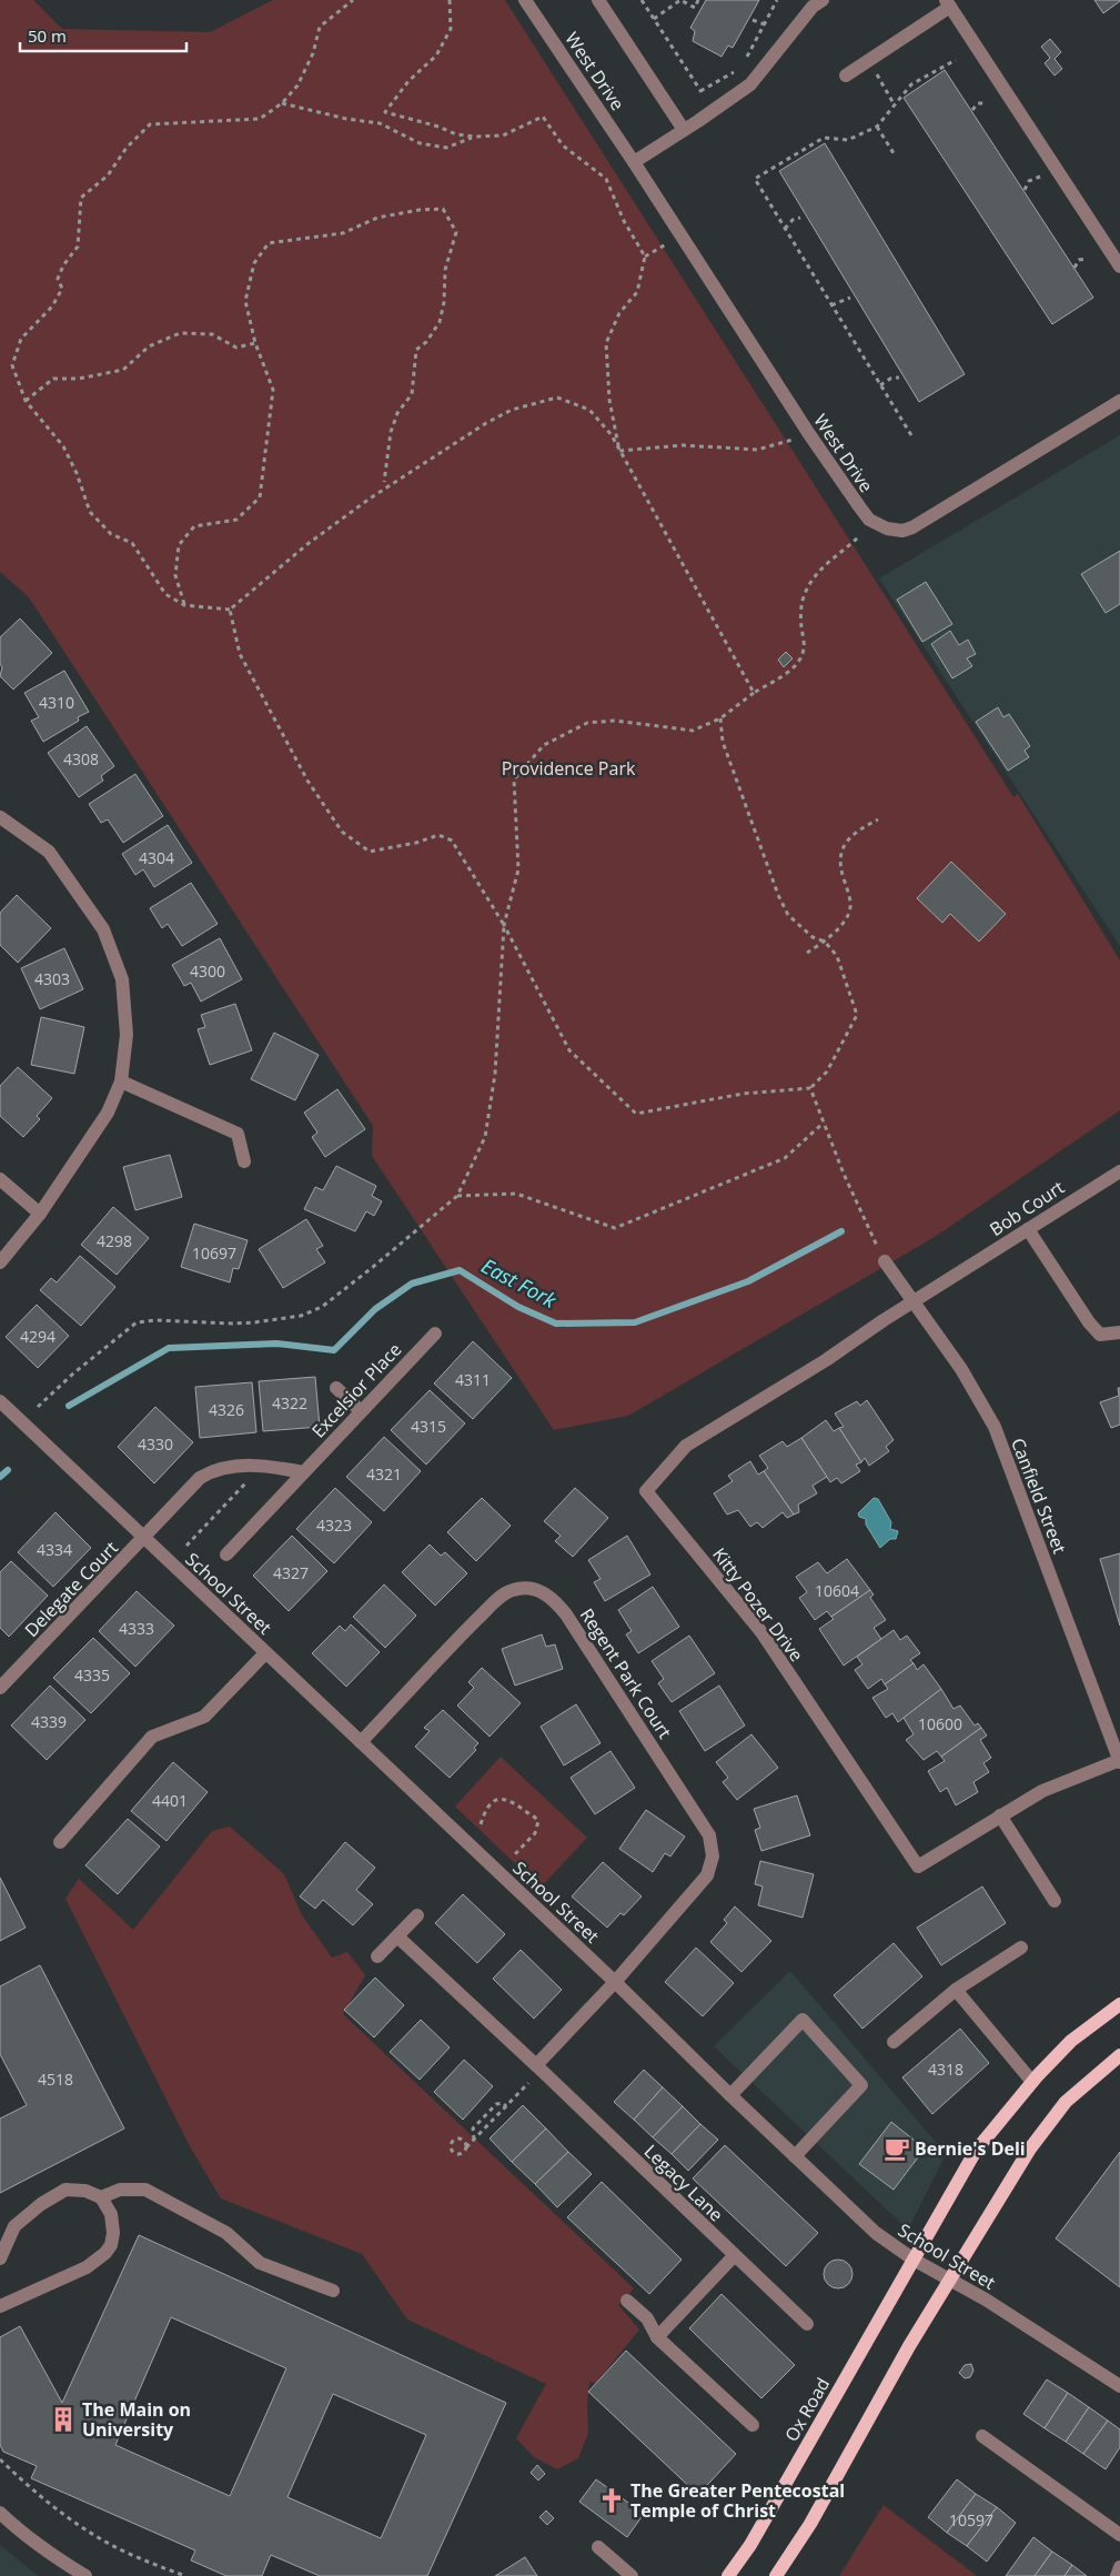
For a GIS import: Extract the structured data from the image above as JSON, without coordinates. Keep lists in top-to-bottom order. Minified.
{"streets":{"main road":["Ox Road"],"street":["West Drive","Bob Court","Excelsior Place","Canfield Street","Delegate Court","School Street","Kitty Pozer Drive","Regent Park Court","Legacy Lane"]},"crossings":[["Bob Court","Kitty Pozer Drive"],["Canfield Street","Kitty Pozer Drive"],["Delegate Court","School Street"],["School Street","Regent Park Court"],["School Street","Ox Road"]],"water":["East Fork"],"parks":["Providence Park"],"places":{"cafe":["Bernie's Deli"],"building":["The Main on University"],"church":["The Greater Pentecostal Temple of Christ"]},"house_numbers":["4310","4308","4304","4300","4303","4298","10697","4294","4311","4322","4326","4315","4330","4321","4323","4334","4327","10604","4333","4335","4339","10600","4401","4318","4518","10597"],"scale_bar":"50 m"}
